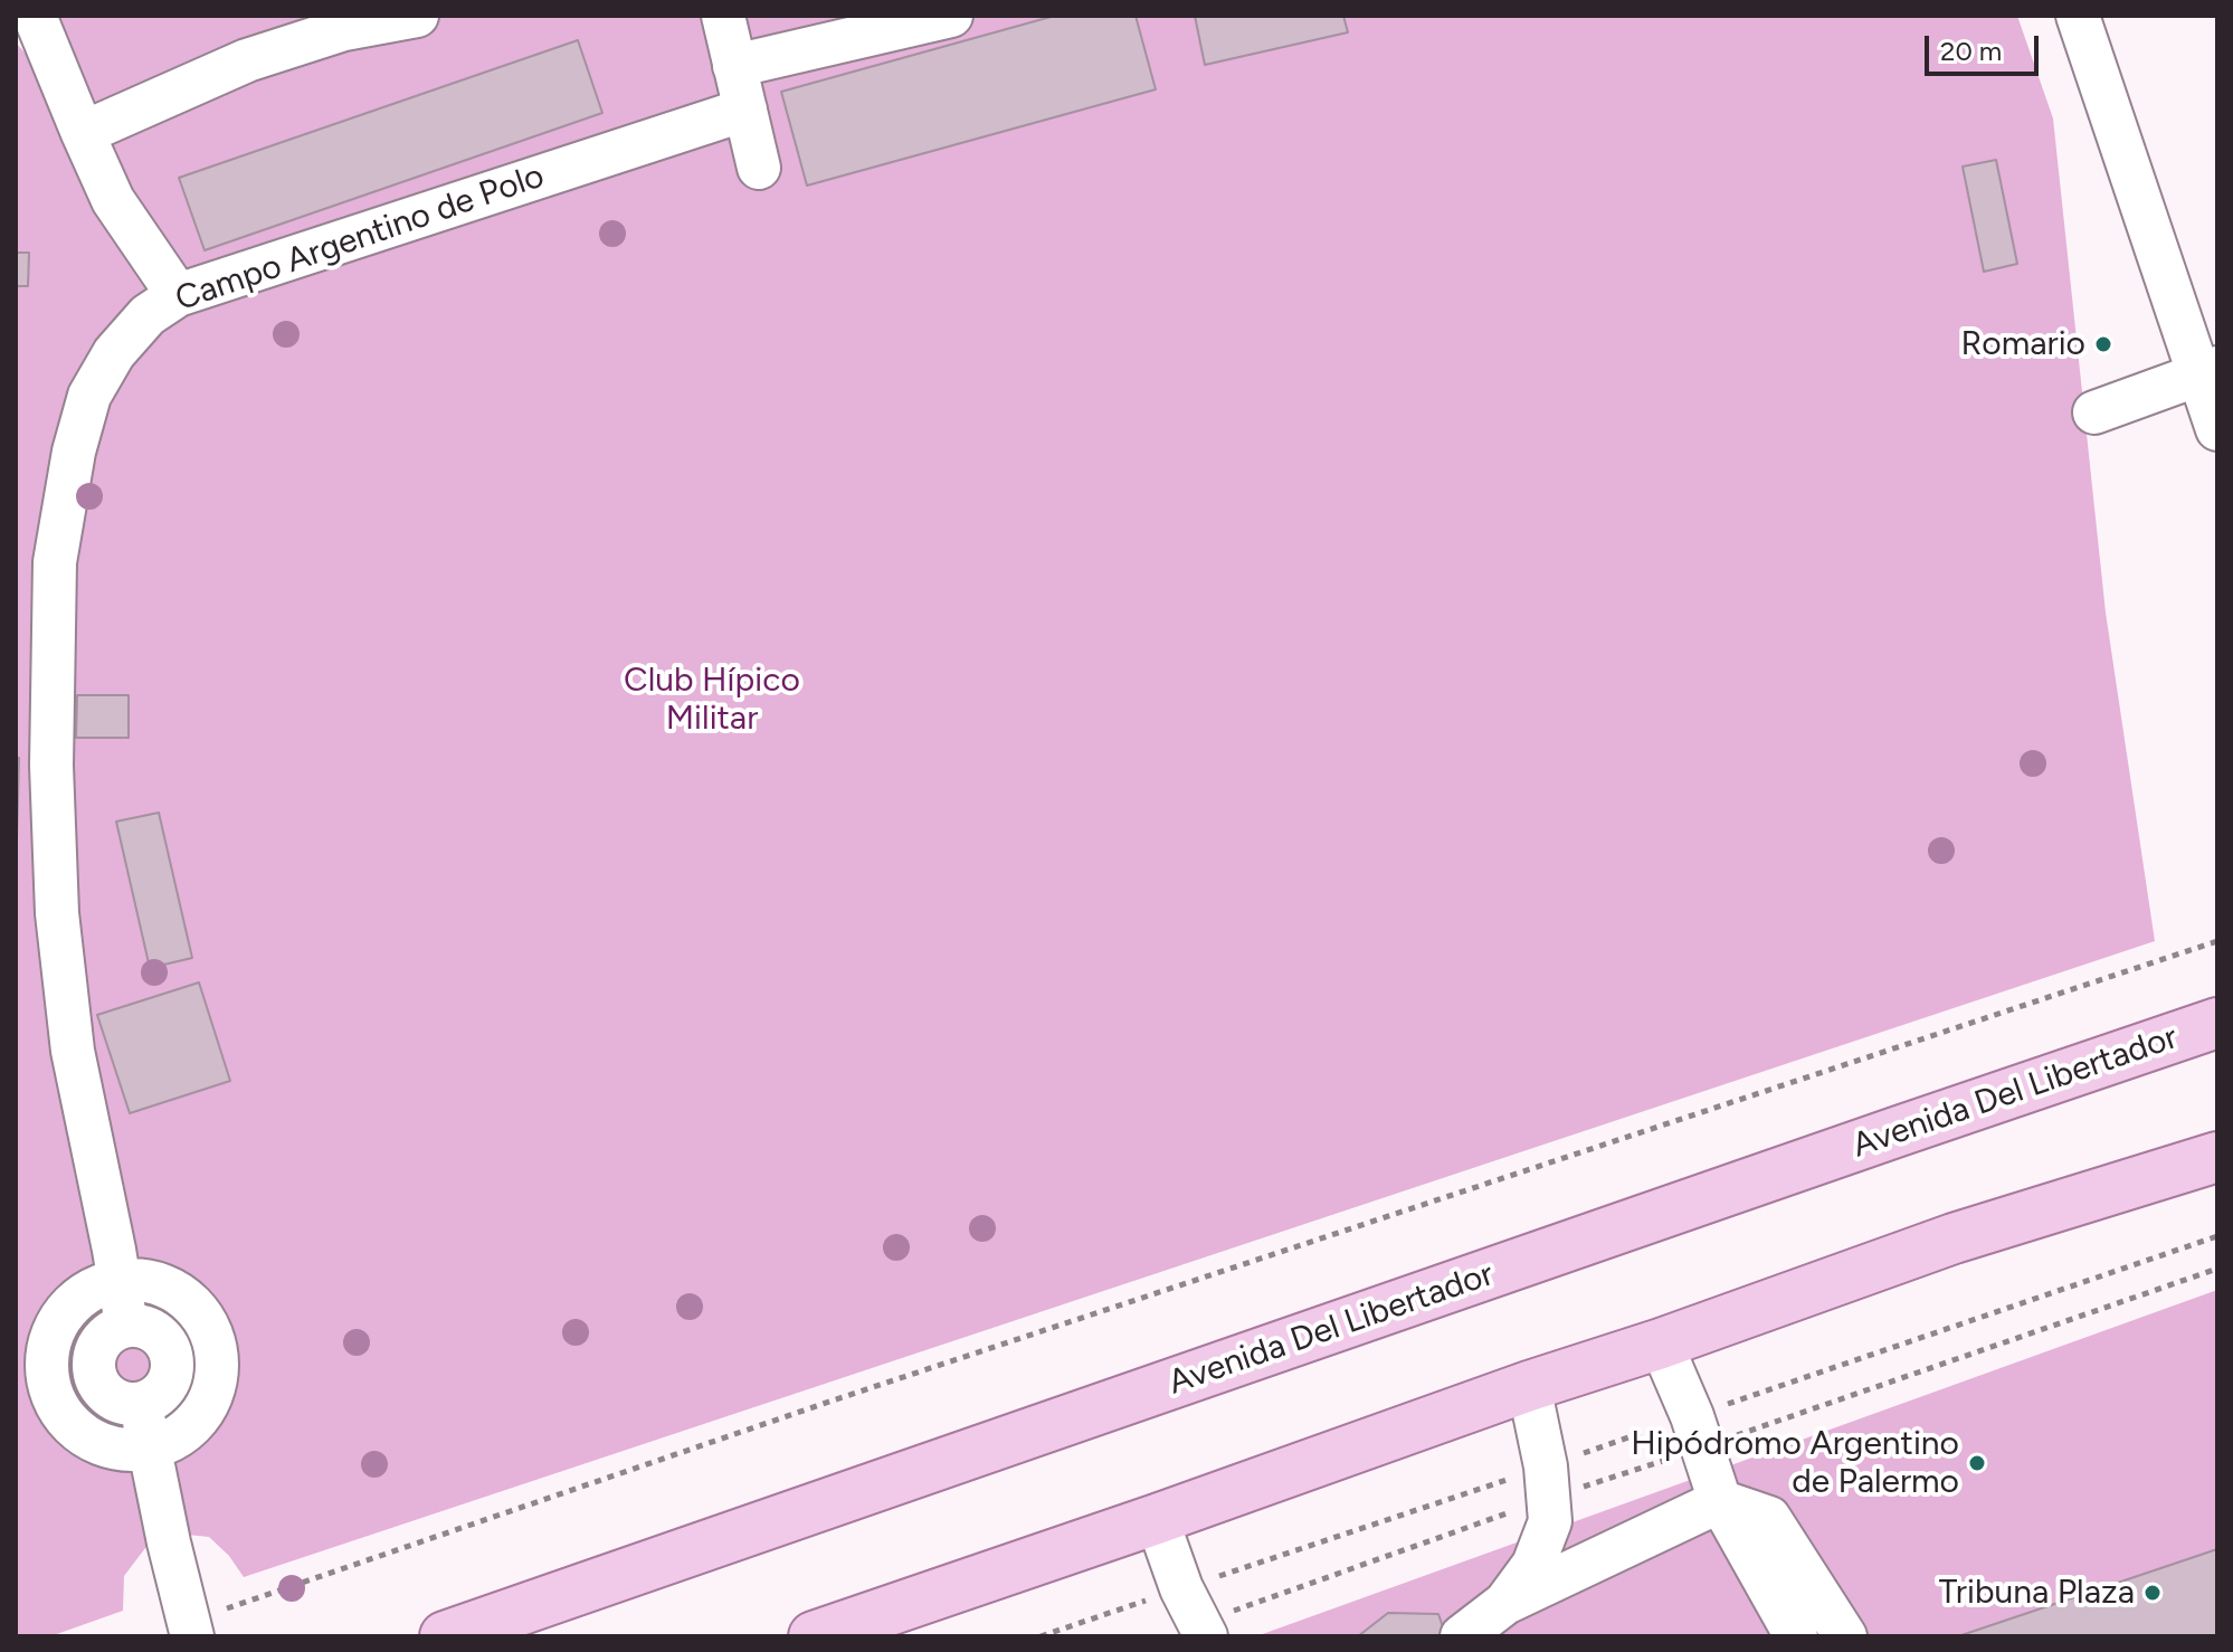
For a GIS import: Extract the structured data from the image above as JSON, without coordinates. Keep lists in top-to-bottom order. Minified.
{"streets":{"main road":["Avenida Del Libertador"],"street":["Campo Argentino de Polo"]},"parks":["Club Hípico Militar"],"places":["Romario","Hipódromo Argentino de Palermo","Tribuna Plaza"],"scale_bar":"20 m"}
